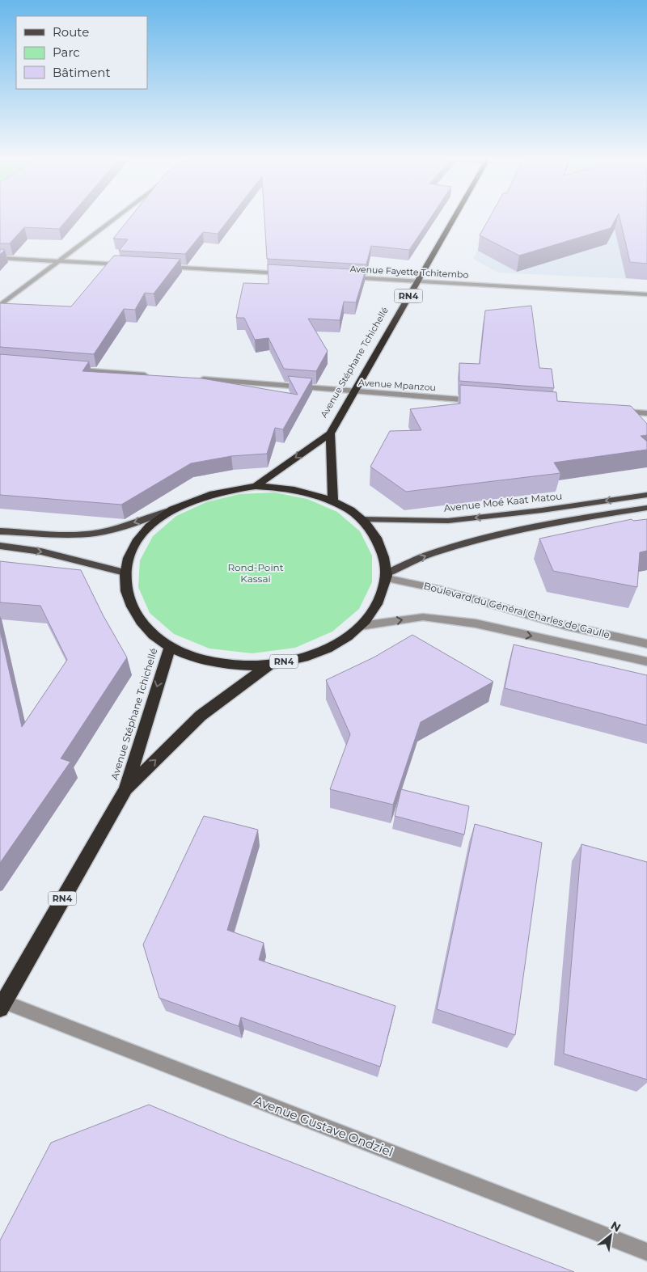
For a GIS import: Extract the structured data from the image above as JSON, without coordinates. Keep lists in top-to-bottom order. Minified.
{"streets":{"highway":["RN4","Avenue Stéphane Tchichellé"],"main road":["Avenue Moé Kaat Matou"],"street":["Avenue Fayette Tchitembo","Avenue Mpanzou","Boulevard du Général Charles de Gaulle","Avenue Gustave Ondziel"]},"crossings":[["Avenue Fayette Tchitembo","Avenue Stéphane Tchichellé"],["RN4","Avenue Stéphane Tchichellé"],["RN4","Avenue Moé Kaat Matou"],["RN4","Boulevard du Général Charles de Gaulle"],["Avenue Stéphane Tchichellé","Avenue Mpanzou"],["Avenue Stéphane Tchichellé","Avenue Gustave Ondziel"]],"parks":["Rond-Point Kassai"],"legend":["Route","Parc","Bâtiment"],"north":"top right"}
